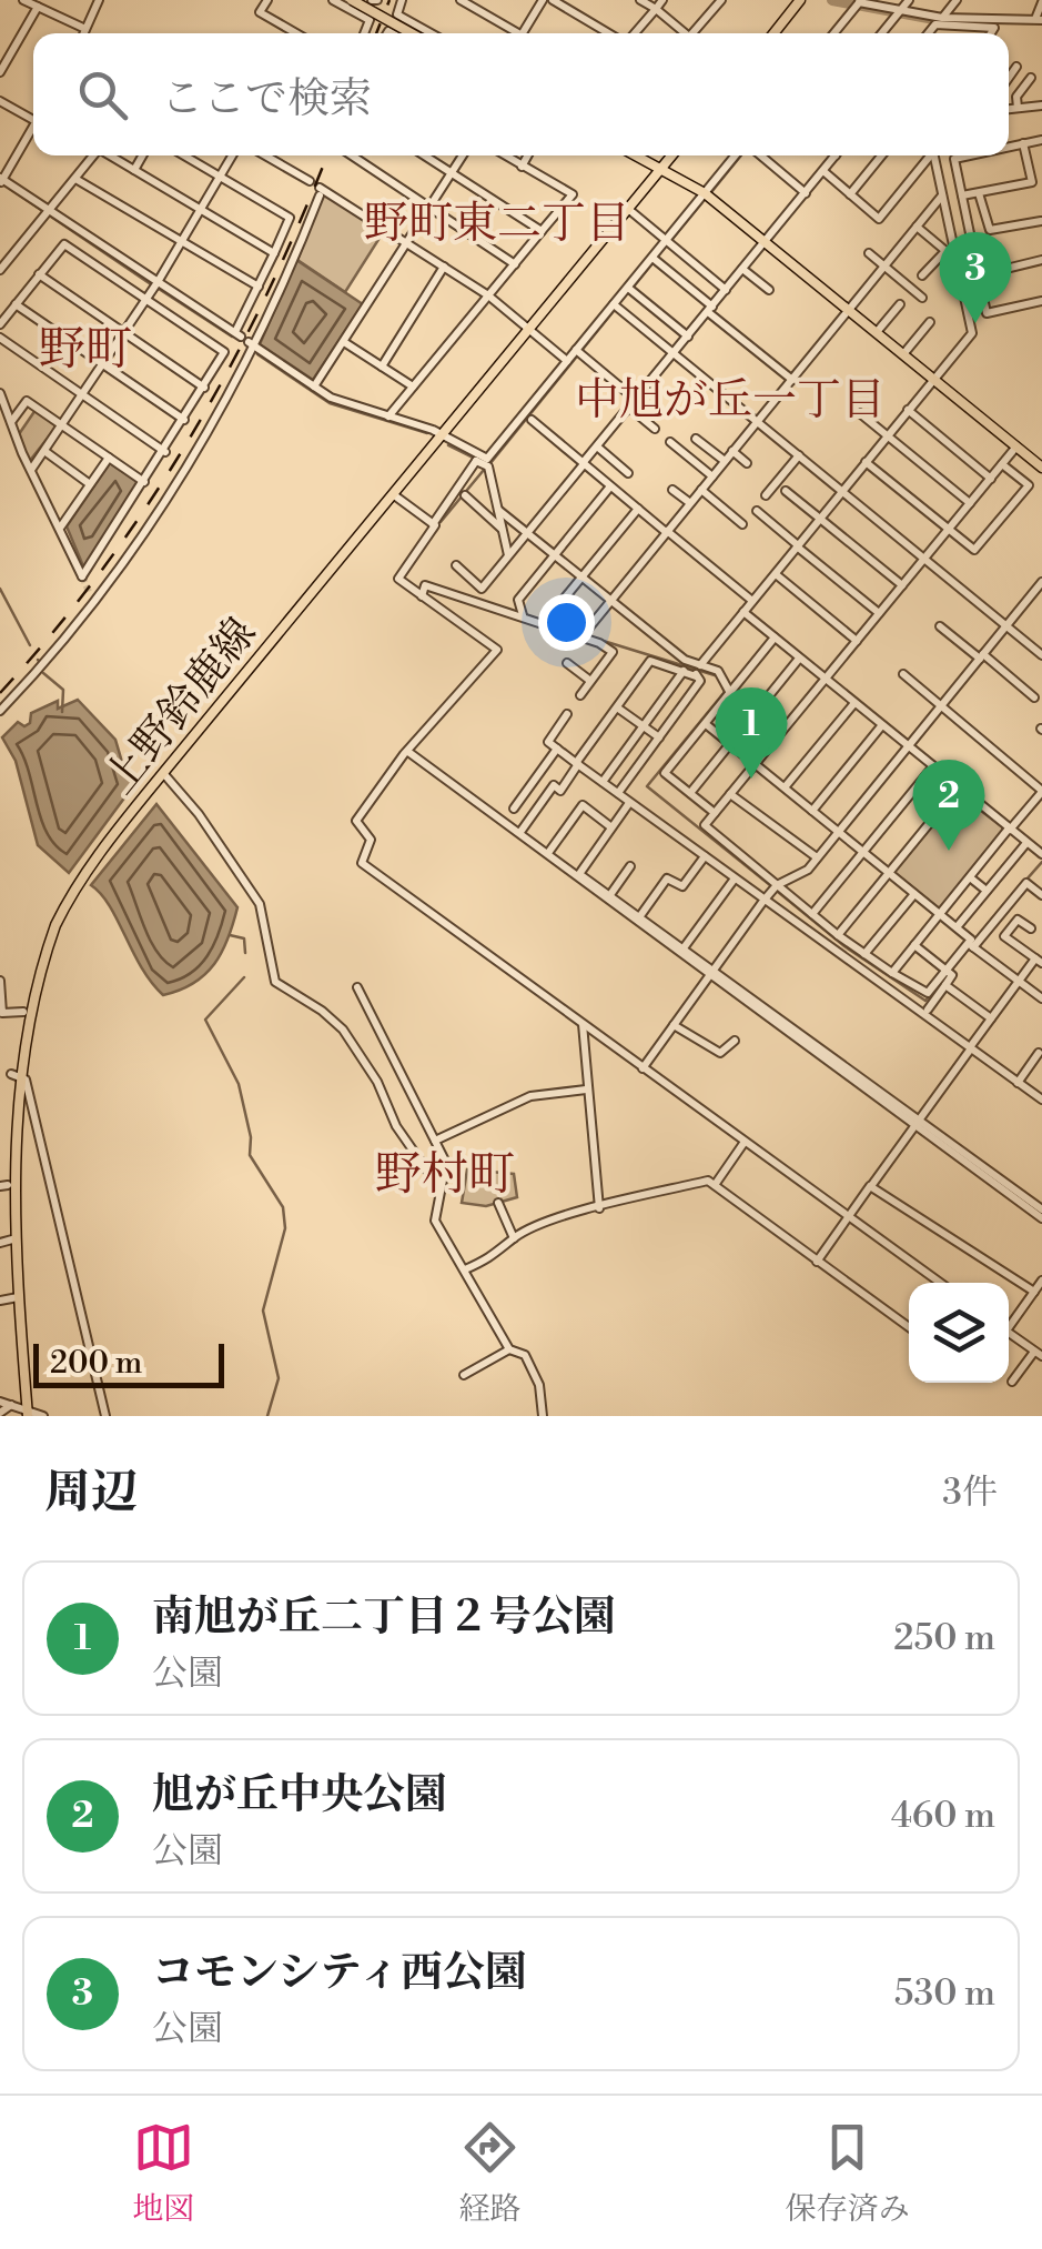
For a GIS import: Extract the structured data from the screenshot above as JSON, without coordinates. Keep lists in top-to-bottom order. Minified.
{"streets":{"main road":["上野鈴鹿線"]},"districts":["野町東二丁目","野町","中旭が丘一丁目","野村町"],"scale_bar":"200 m","page":{"search":"ここで検索","pins":["3","1","2"],"scale":"200 m","heading":["周辺","3件"],"list":[{"mark":"1","name":"南旭が丘二丁目２号公園","note":"公園","value":"250 m"},{"mark":"2","name":"旭が丘中央公園","note":"公園","value":"460 m"},{"mark":"3","name":"コモンシティ西公園","note":"公園","value":"530 m"}],"nav":["地図","経路","保存済み"]}}
